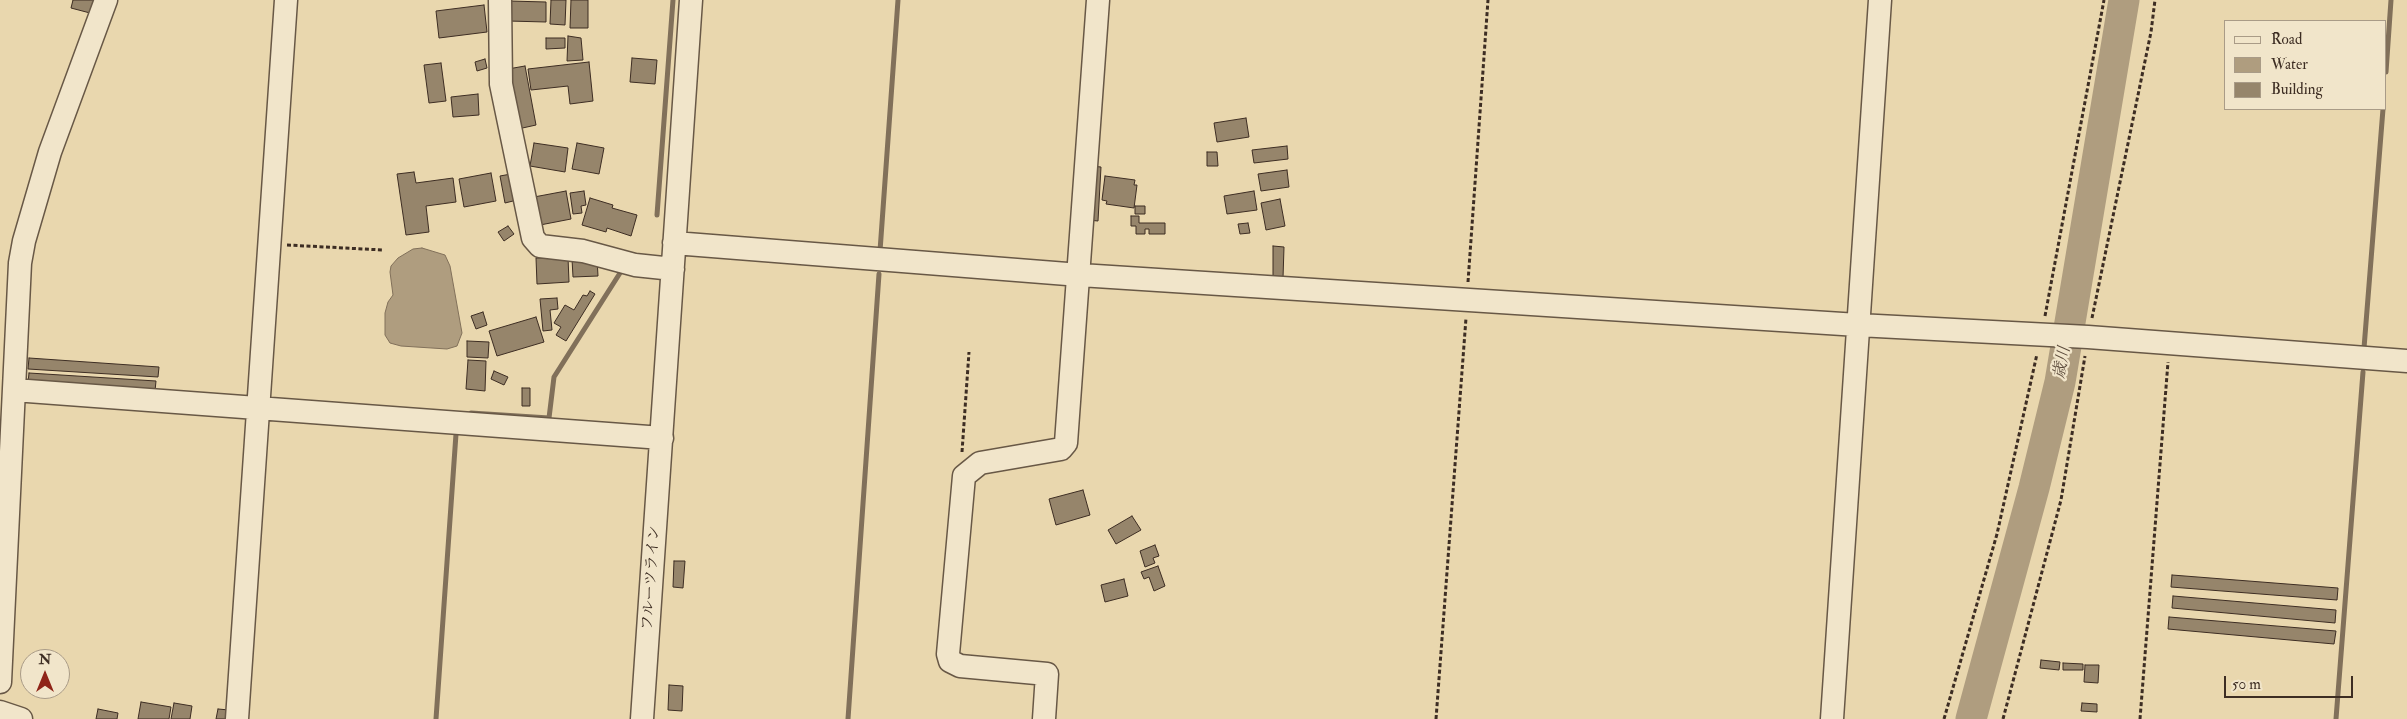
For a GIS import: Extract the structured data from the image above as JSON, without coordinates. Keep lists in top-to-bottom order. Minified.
{"streets":{"street":["フルーツライン"]},"water":["歳川"],"legend":["Road","Water","Building"],"scale_bar":"50 m","north":"top"}
